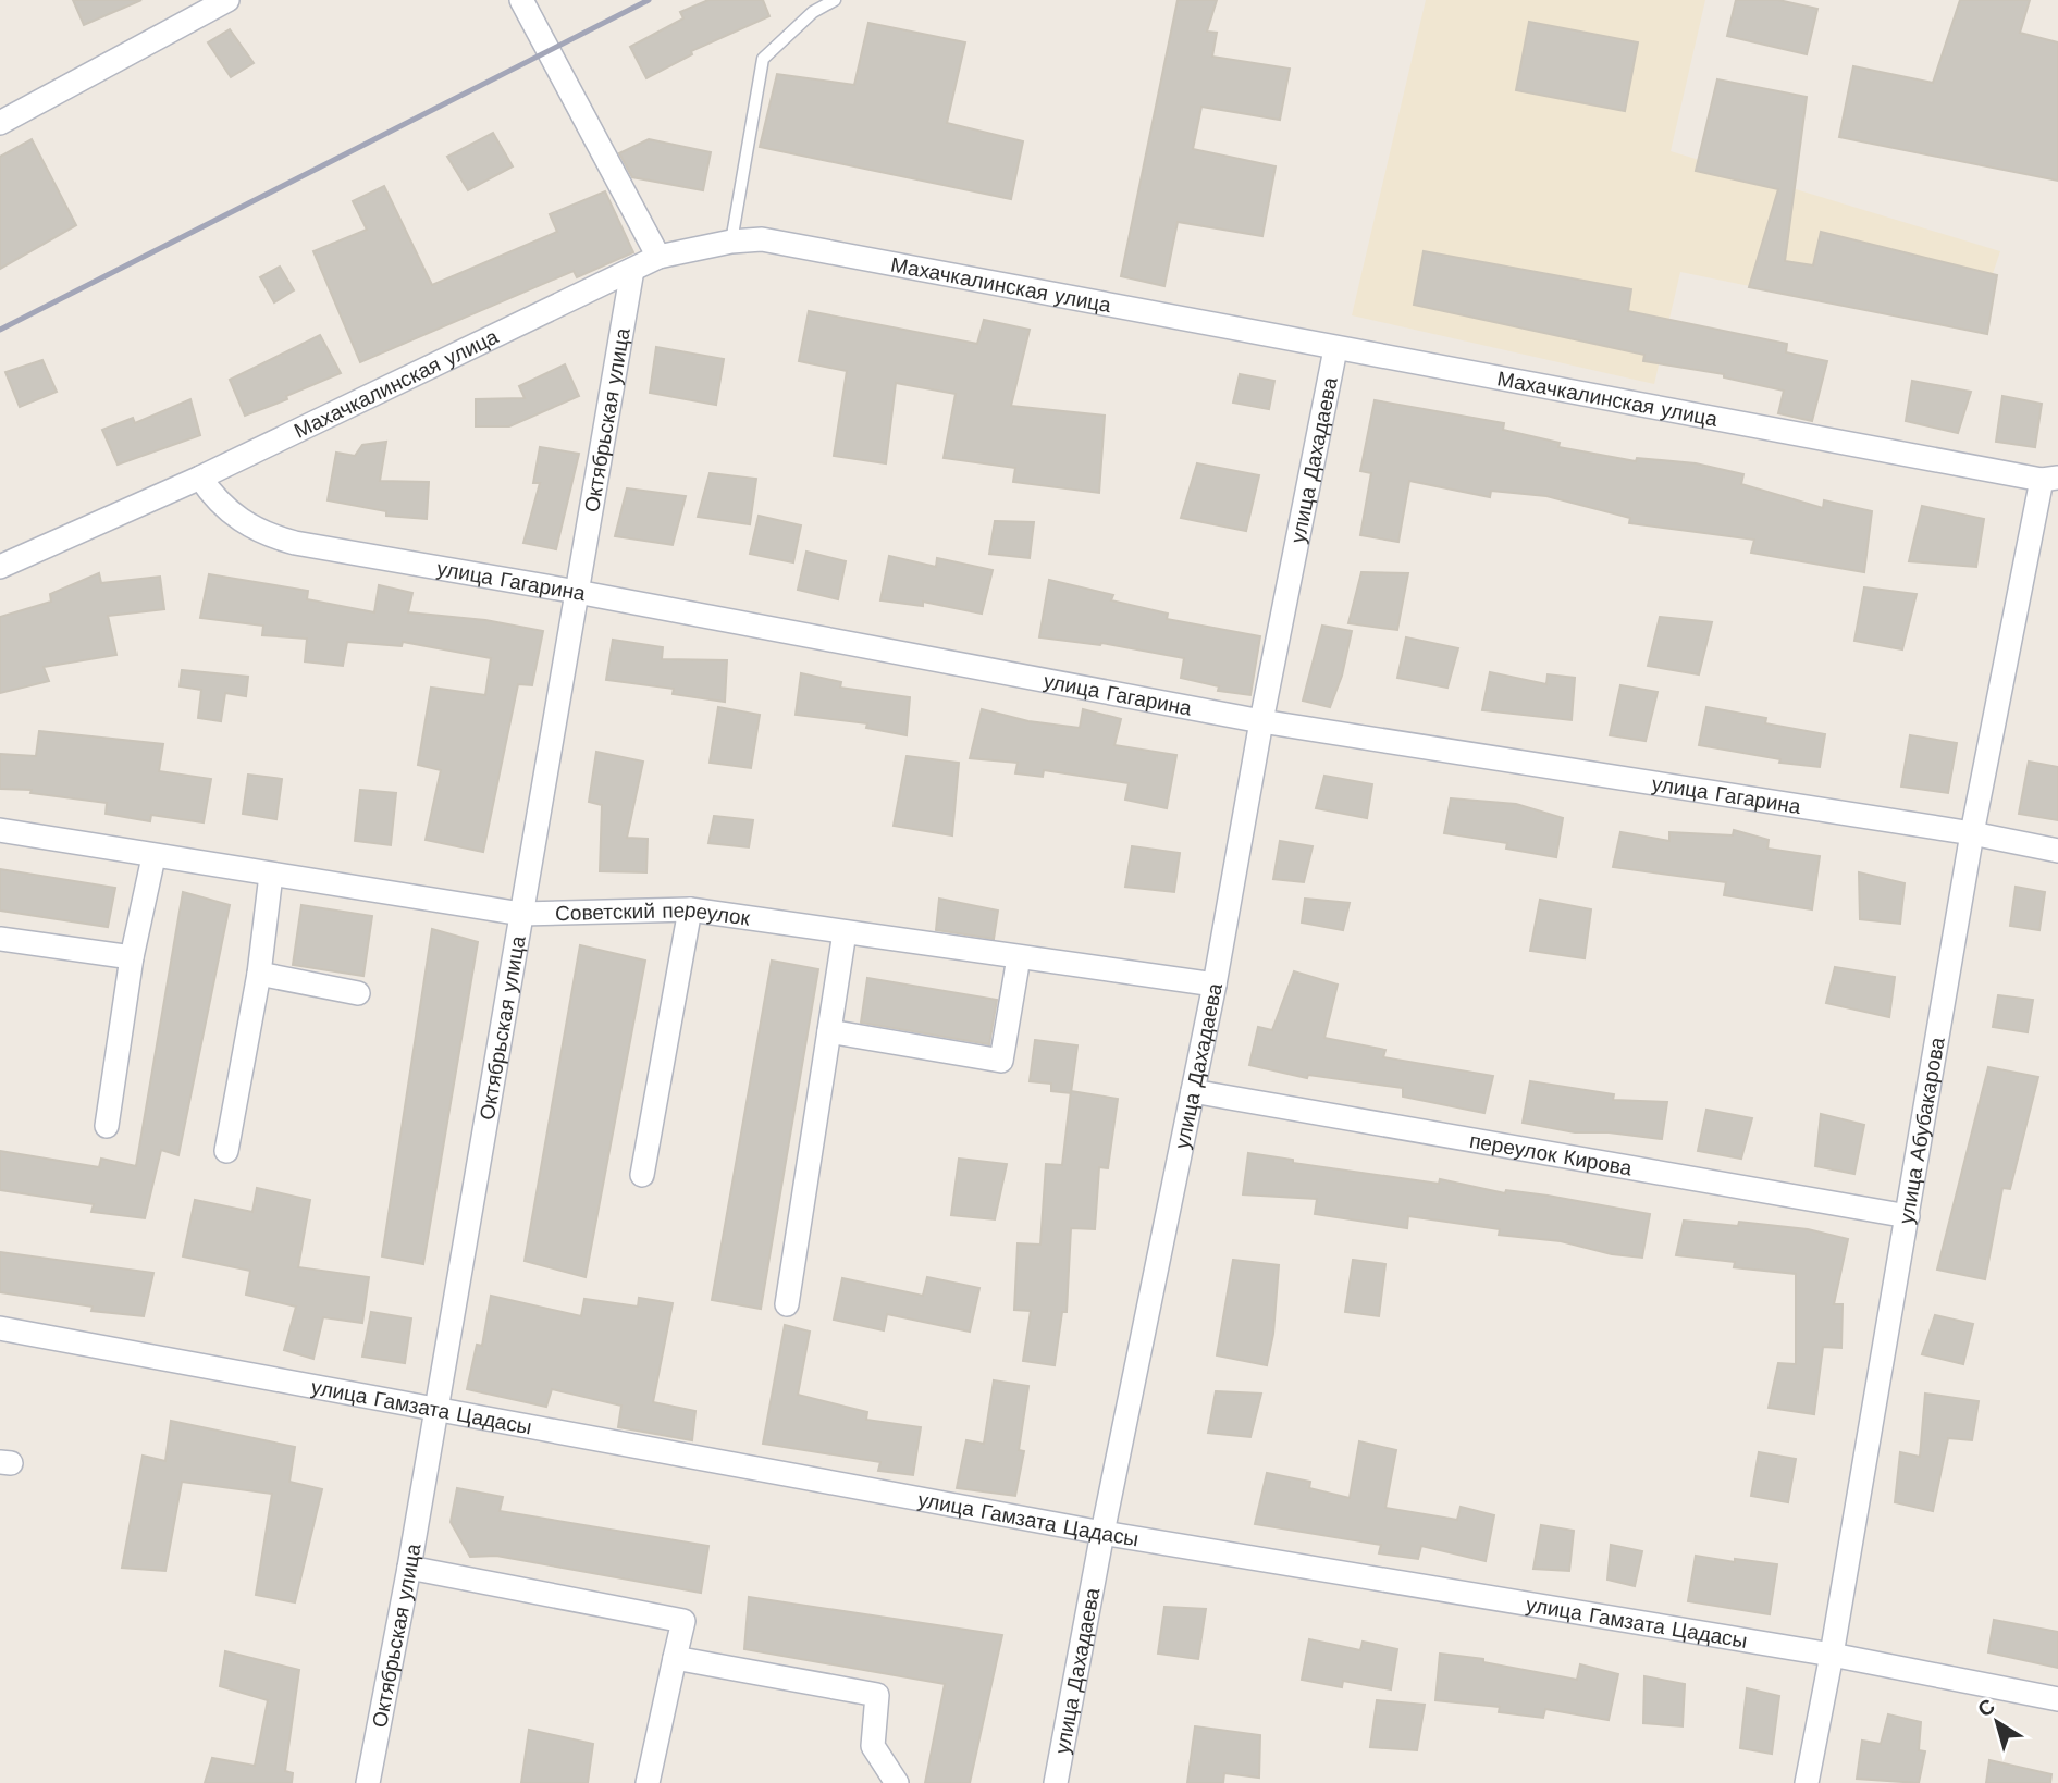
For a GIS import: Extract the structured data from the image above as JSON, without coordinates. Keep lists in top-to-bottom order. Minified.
{"streets":{"street":["Махачкалинская улица","Октябрьская улица","улица Дахадаева","улица Гагарина","Советский переулок","улица Абубакарова","переулок Кирова","улица Гамзата Цадасы"]},"crossings":[["Махачкалинская улица","Октябрьская улица"],["Махачкалинская улица","улица Дахадаева"],["Махачкалинская улица","улица Гагарина"],["Махачкалинская улица","улица Абубакарова"],["Октябрьская улица","улица Гагарина"],["Октябрьская улица","Советский переулок"],["Октябрьская улица","улица Гамзата Цадасы"],["улица Дахадаева","улица Гагарина"],["улица Дахадаева","Советский переулок"],["улица Дахадаева","переулок Кирова"],["улица Дахадаева","улица Гамзата Цадасы"],["улица Гагарина","улица Абубакарова"],["улица Абубакарова","переулок Кирова"],["улица Абубакарова","улица Гамзата Цадасы"]],"north":"top left"}
